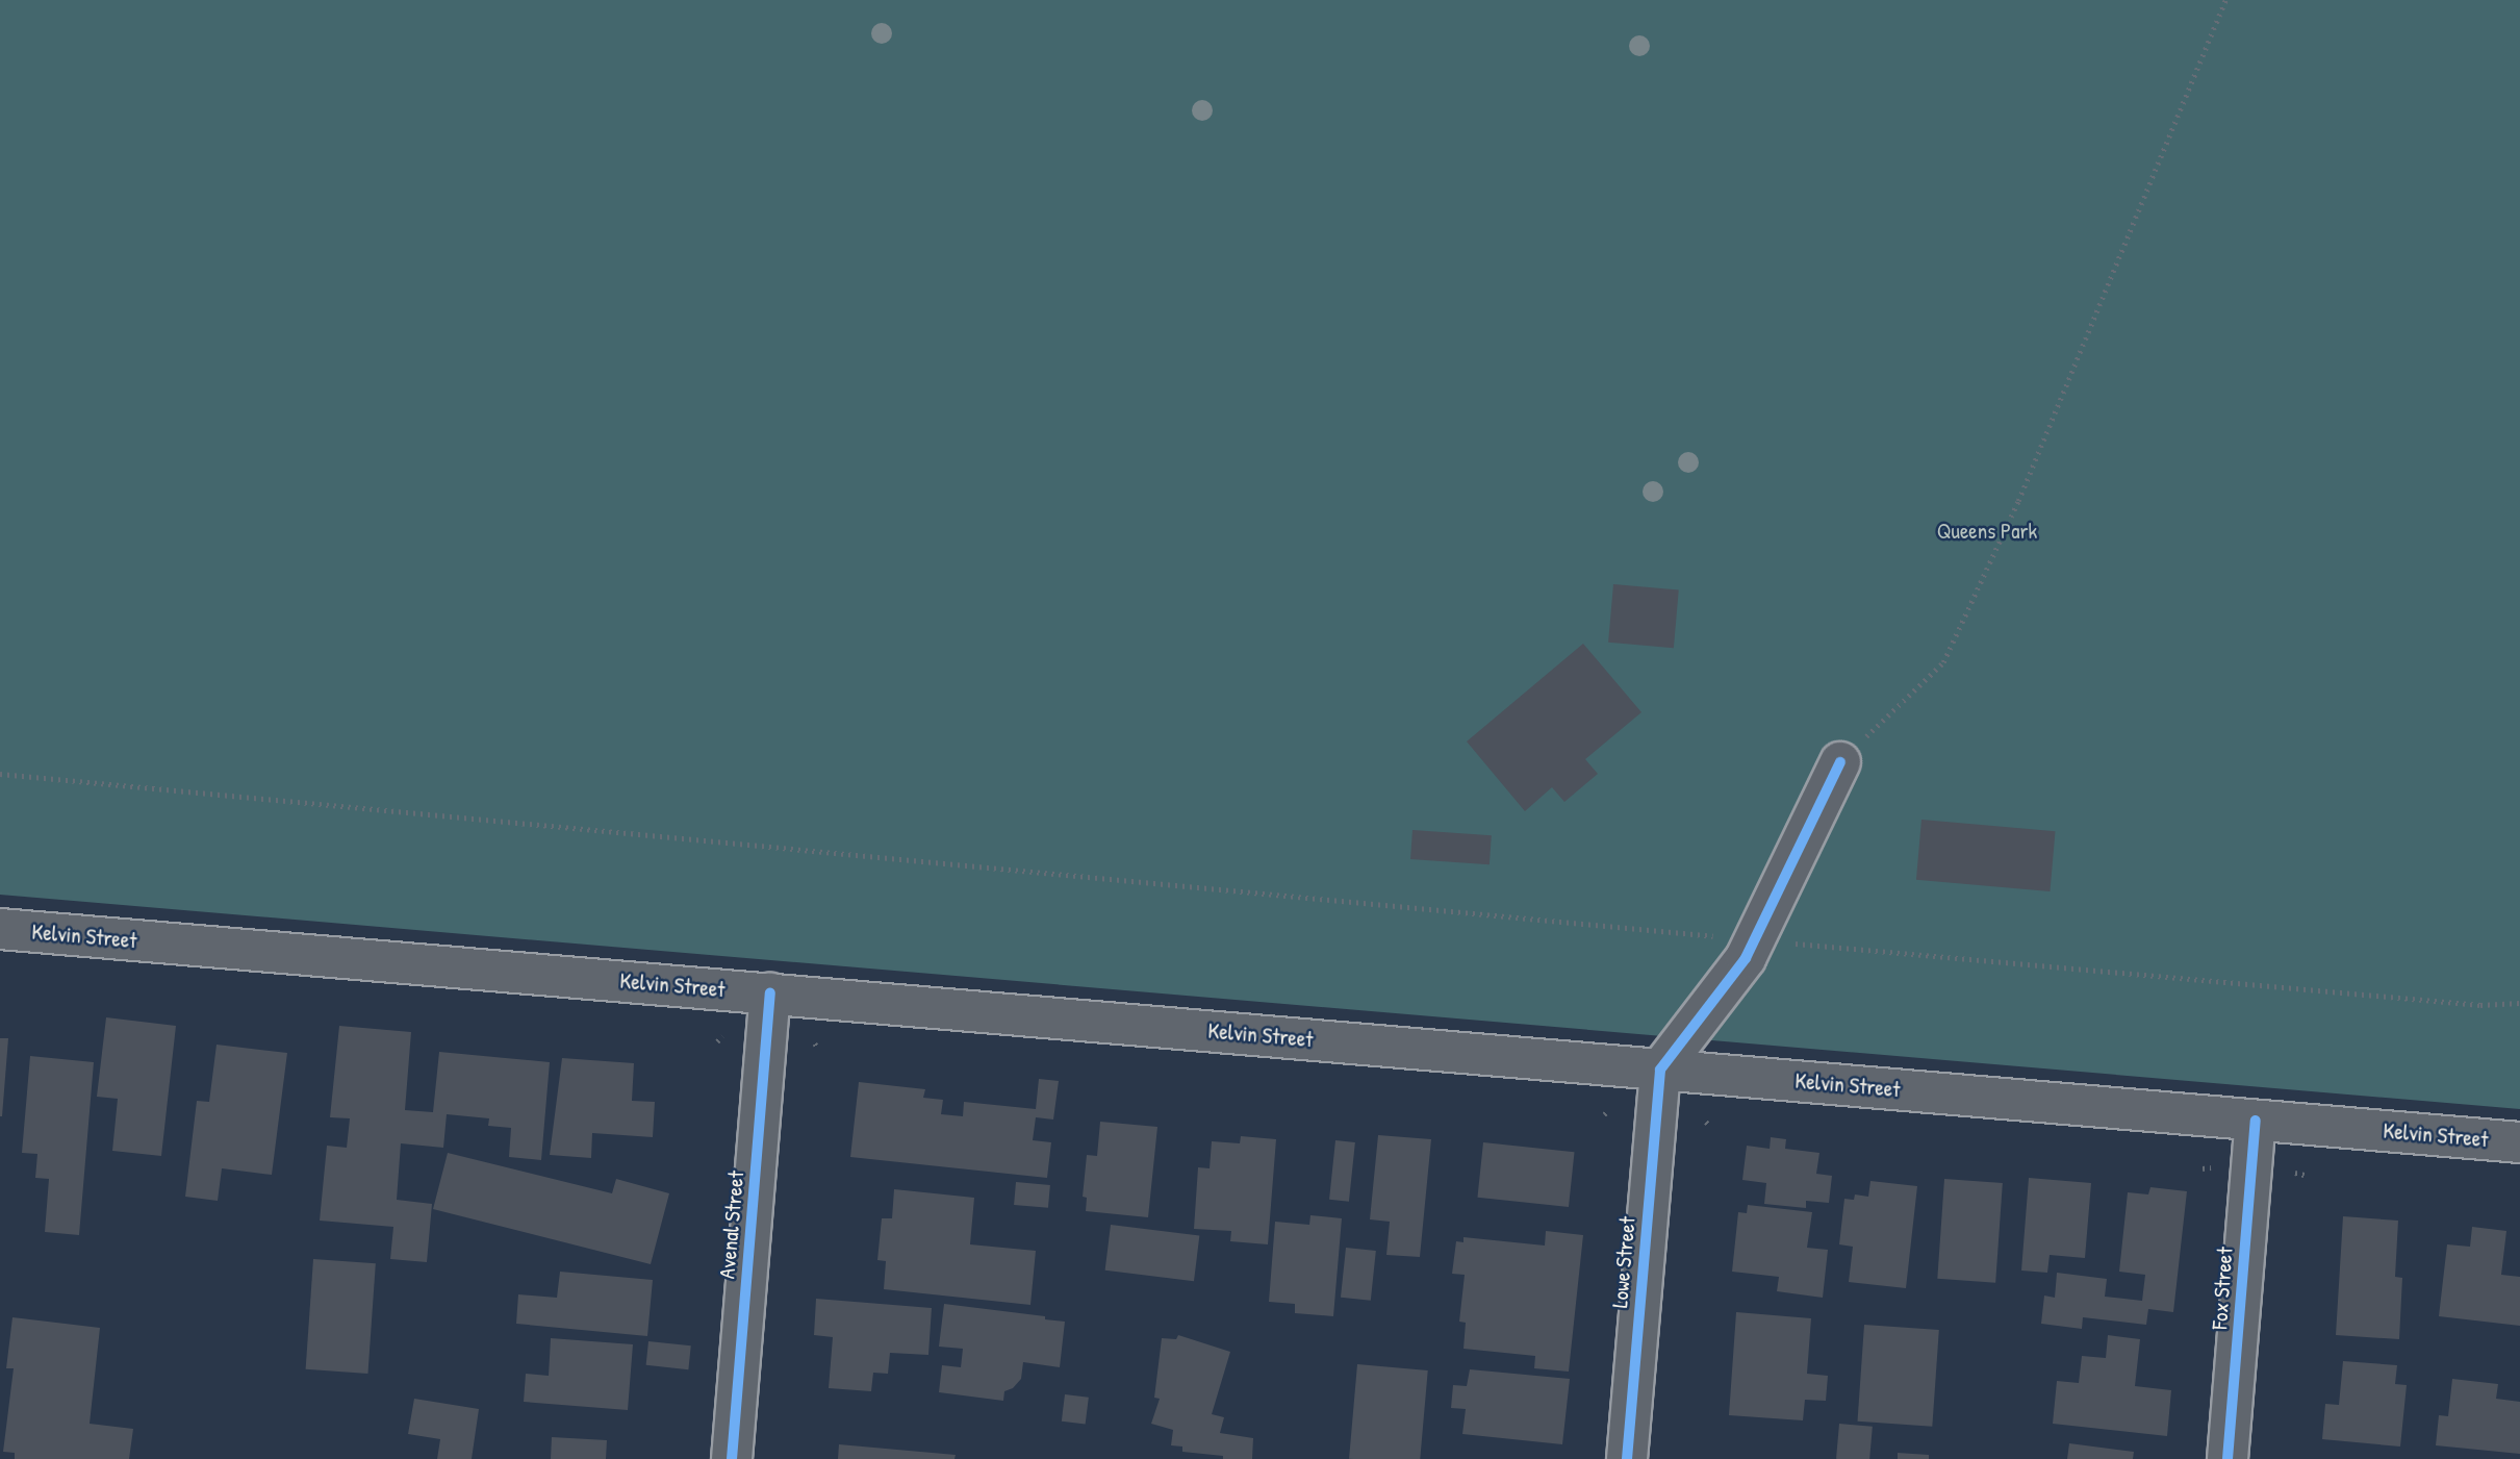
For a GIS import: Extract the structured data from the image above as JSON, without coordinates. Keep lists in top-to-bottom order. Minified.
{"streets":{"main road":["Kelvin Street","Avenal Street","Lowe Street","Fox Street"]},"crossings":[["Kelvin Street","Avenal Street"],["Kelvin Street","Lowe Street"],["Kelvin Street","Fox Street"]],"parks":["Queens Park"]}
